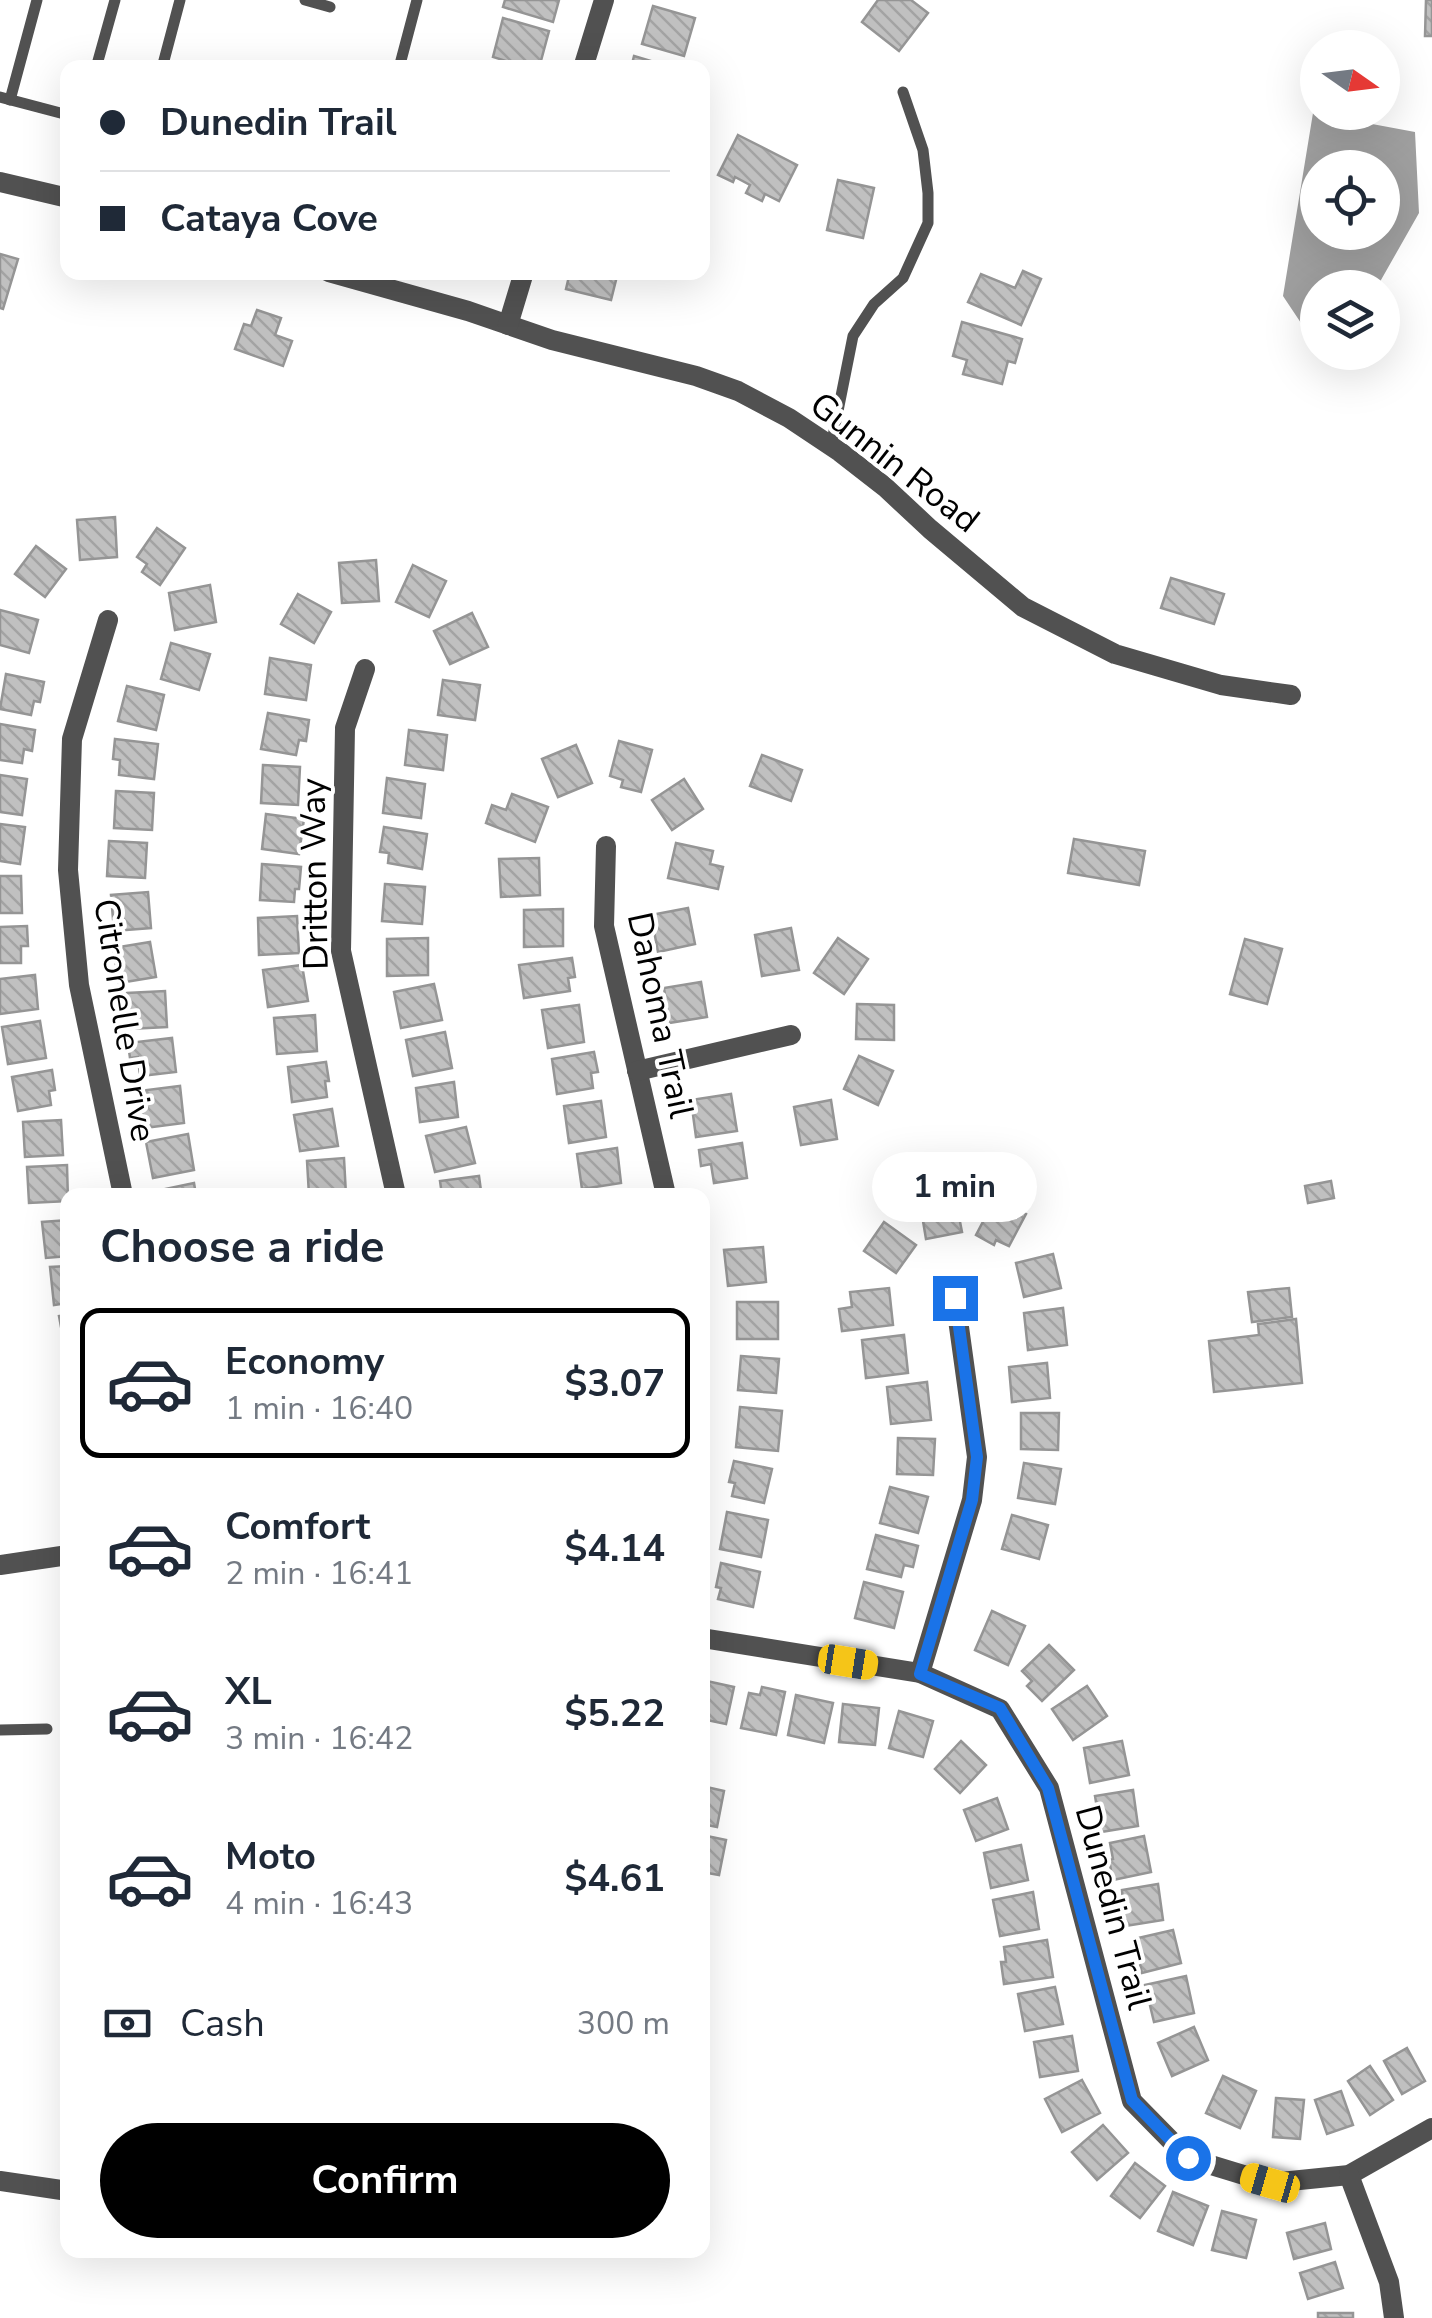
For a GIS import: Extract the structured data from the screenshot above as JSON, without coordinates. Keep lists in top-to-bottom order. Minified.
{"streets":{"street":["Gunnin Road","Dritton Way","Dahoma Trail","Citronelle Drive","Dunedin Trail"]},"north":"right","page":{"banner":["Dunedin Trail","Cataya Cove"],"bubble":"1 min","heading":"Choose a ride","list":[{"name":"Economy","note":"1 min · 16:40","value":"$3.07"},{"name":"Comfort","note":"2 min · 16:41","value":"$4.14"},{"name":"XL","note":"3 min · 16:42","value":"$5.22"},{"name":"Moto","note":"4 min · 16:43","value":"$4.61"}],"pay":["Cash","300 m"],"buttons":"Confirm"}}
